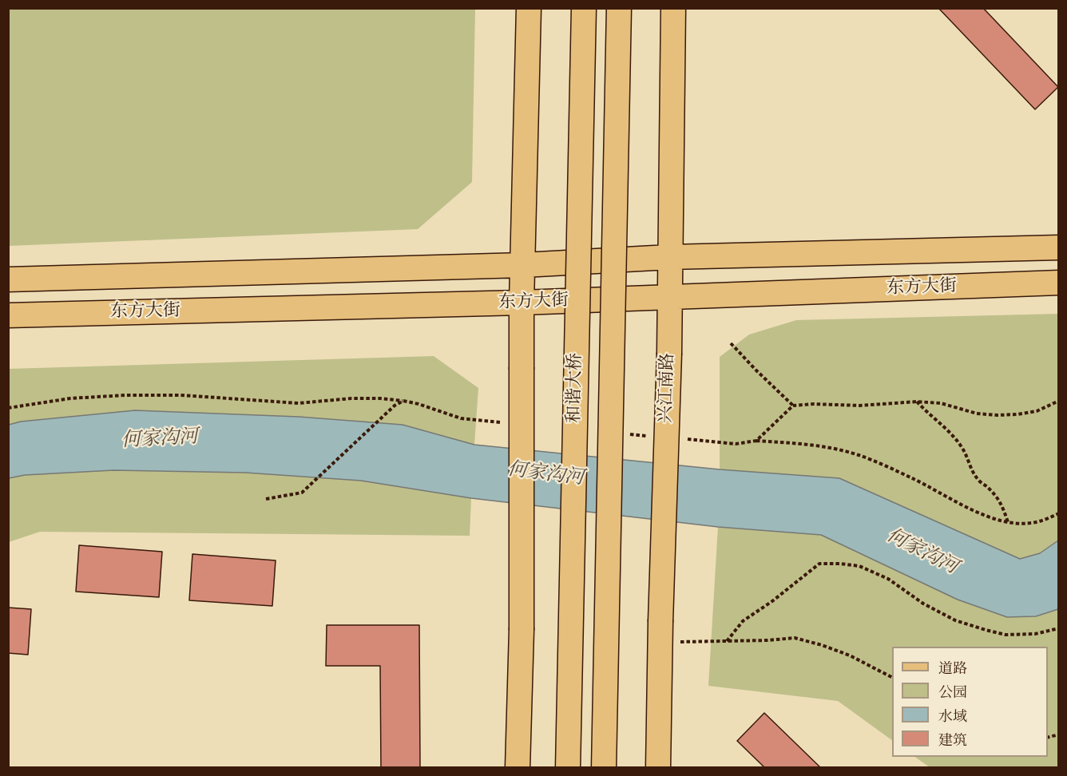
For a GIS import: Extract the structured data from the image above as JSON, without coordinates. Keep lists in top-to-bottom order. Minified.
{"streets":{"main road":["东方大街","和谐大桥","兴江南路"]},"crossings":[["东方大街","兴江南路"]],"water":["何家沟河"],"legend":["道路","公园","水域","建筑"]}
